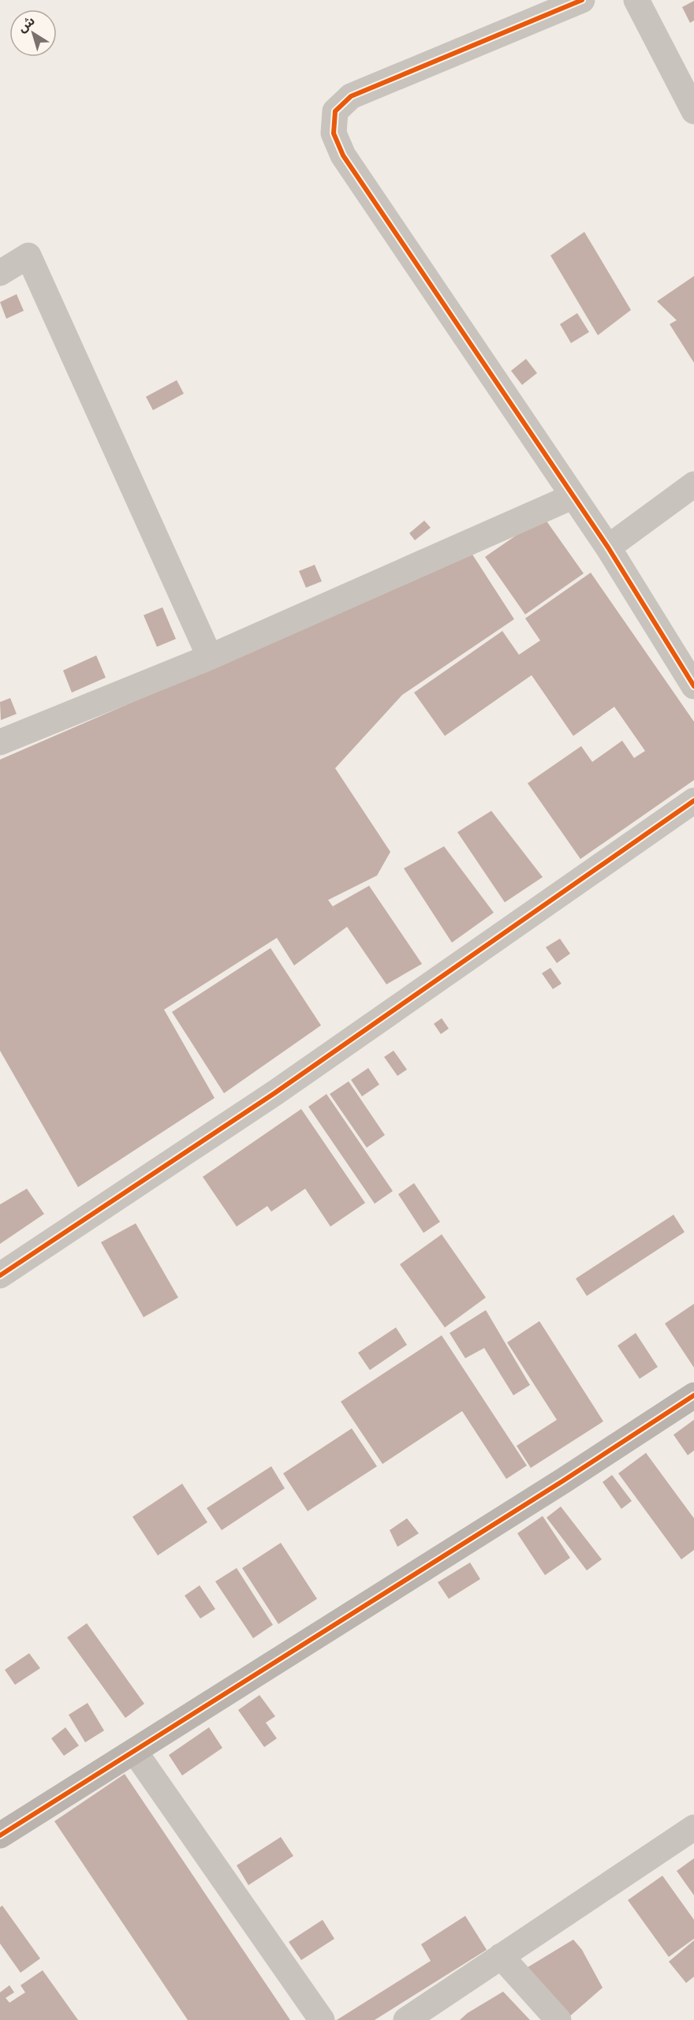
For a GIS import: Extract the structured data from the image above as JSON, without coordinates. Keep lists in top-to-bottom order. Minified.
{"north":"top left"}
